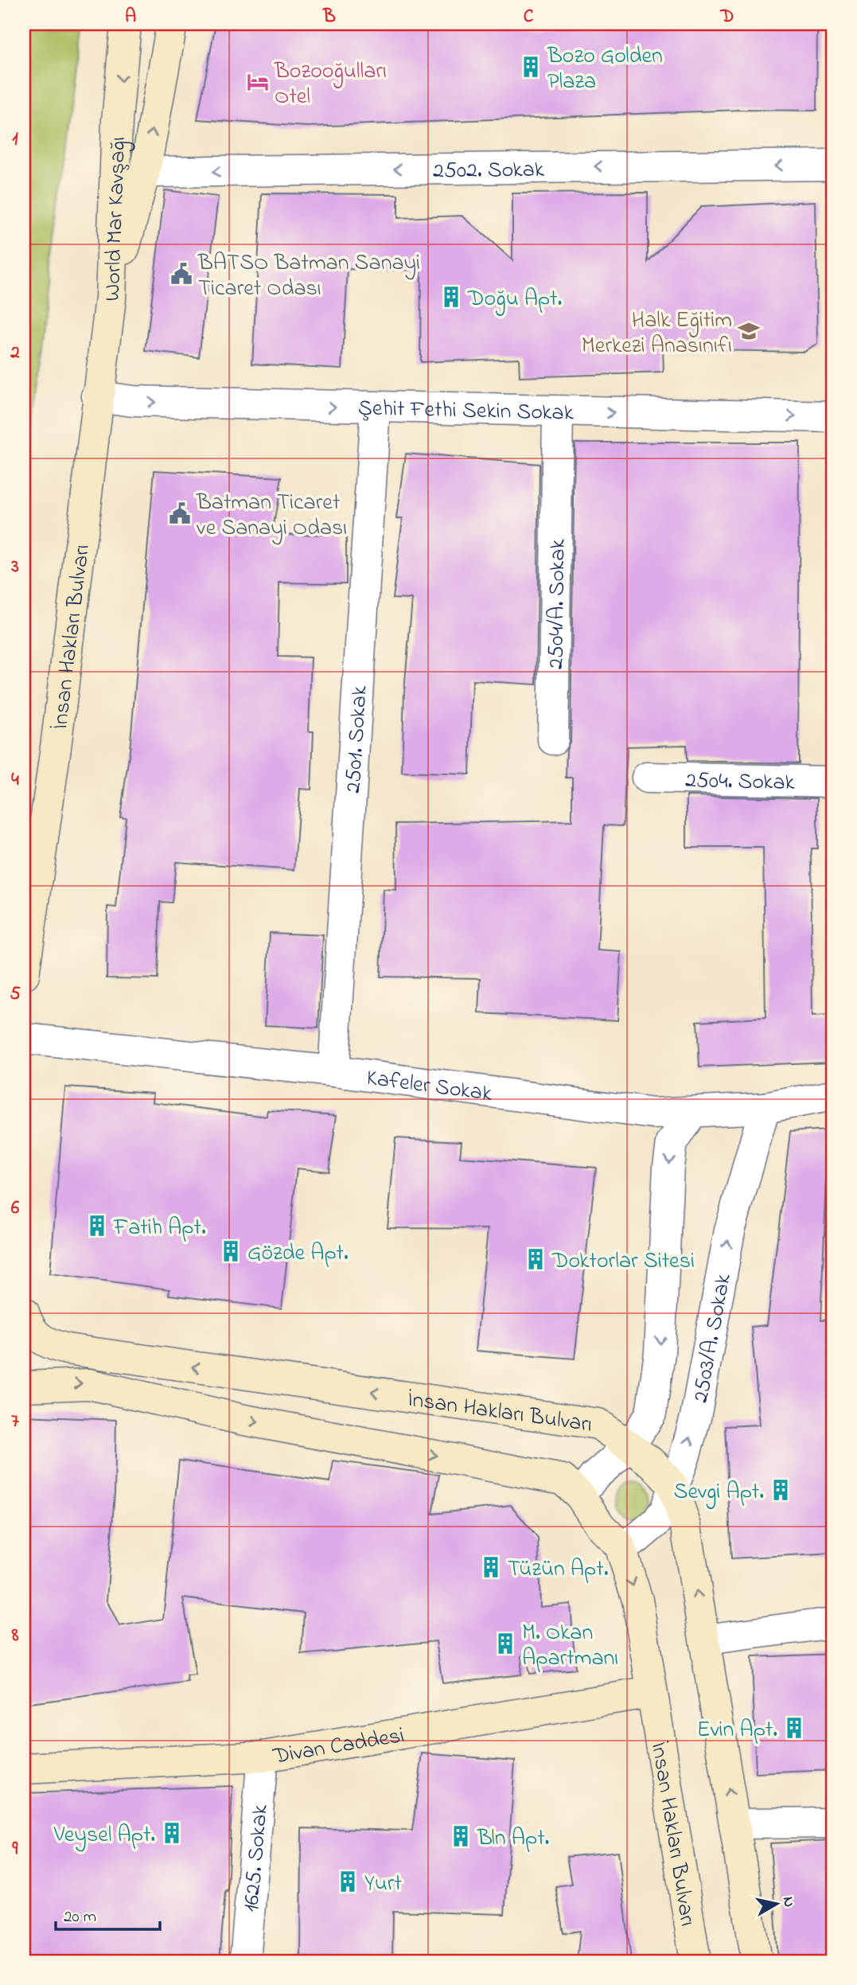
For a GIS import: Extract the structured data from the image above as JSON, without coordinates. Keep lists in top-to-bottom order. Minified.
{"streets":{"main road":["World Mar Kavşağı","İnsan Hakları Bulvarı","Divan Caddesi"],"street":["2502. Sokak","Şehit Fethi Sekin Sokak","2504/A. Sokak","2501. Sokak","2504. Sokak","Kafeler Sokak","2503/A. Sokak","1625. Sokak"]},"crossings":[["2502. Sokak","World Mar Kavşağı"],["World Mar Kavşağı","İnsan Hakları Bulvarı"],["Şehit Fethi Sekin Sokak","2504/A. Sokak"],["Şehit Fethi Sekin Sokak","İnsan Hakları Bulvarı"],["Şehit Fethi Sekin Sokak","2501. Sokak"],["İnsan Hakları Bulvarı","2503/A. Sokak"],["İnsan Hakları Bulvarı","Divan Caddesi"],["2501. Sokak","Kafeler Sokak"],["Kafeler Sokak","2503/A. Sokak"],["Divan Caddesi","1625. Sokak"]],"one_way":["2502. Sokak","Şehit Fethi Sekin Sokak"],"places":{"building":["Bozo Golden Plaza","Doğu Apt.","Fatih Apt.","Gözde Apt.","Doktorlar Sitesi","Sevgi Apt.","Tüzün Apt.","M. Okan Apartmanı","Evin Apt.","Veysel Apt.","Bln Apt.","Yurt"],"hotel":["Bozooğulları Otel"],"public building":["BATSO Batman Sanayi Ticaret Odası","Batman Ticaret ve Sanayi Odası"],"school or university":["Halk Eğitim Merkezi Anasınıfı"]},"scale_bar":"20 m","north":"right","grid":{"columns":["A","B","C","D"],"rows":["1","2","3","4","5","6","7","8","9"]}}
